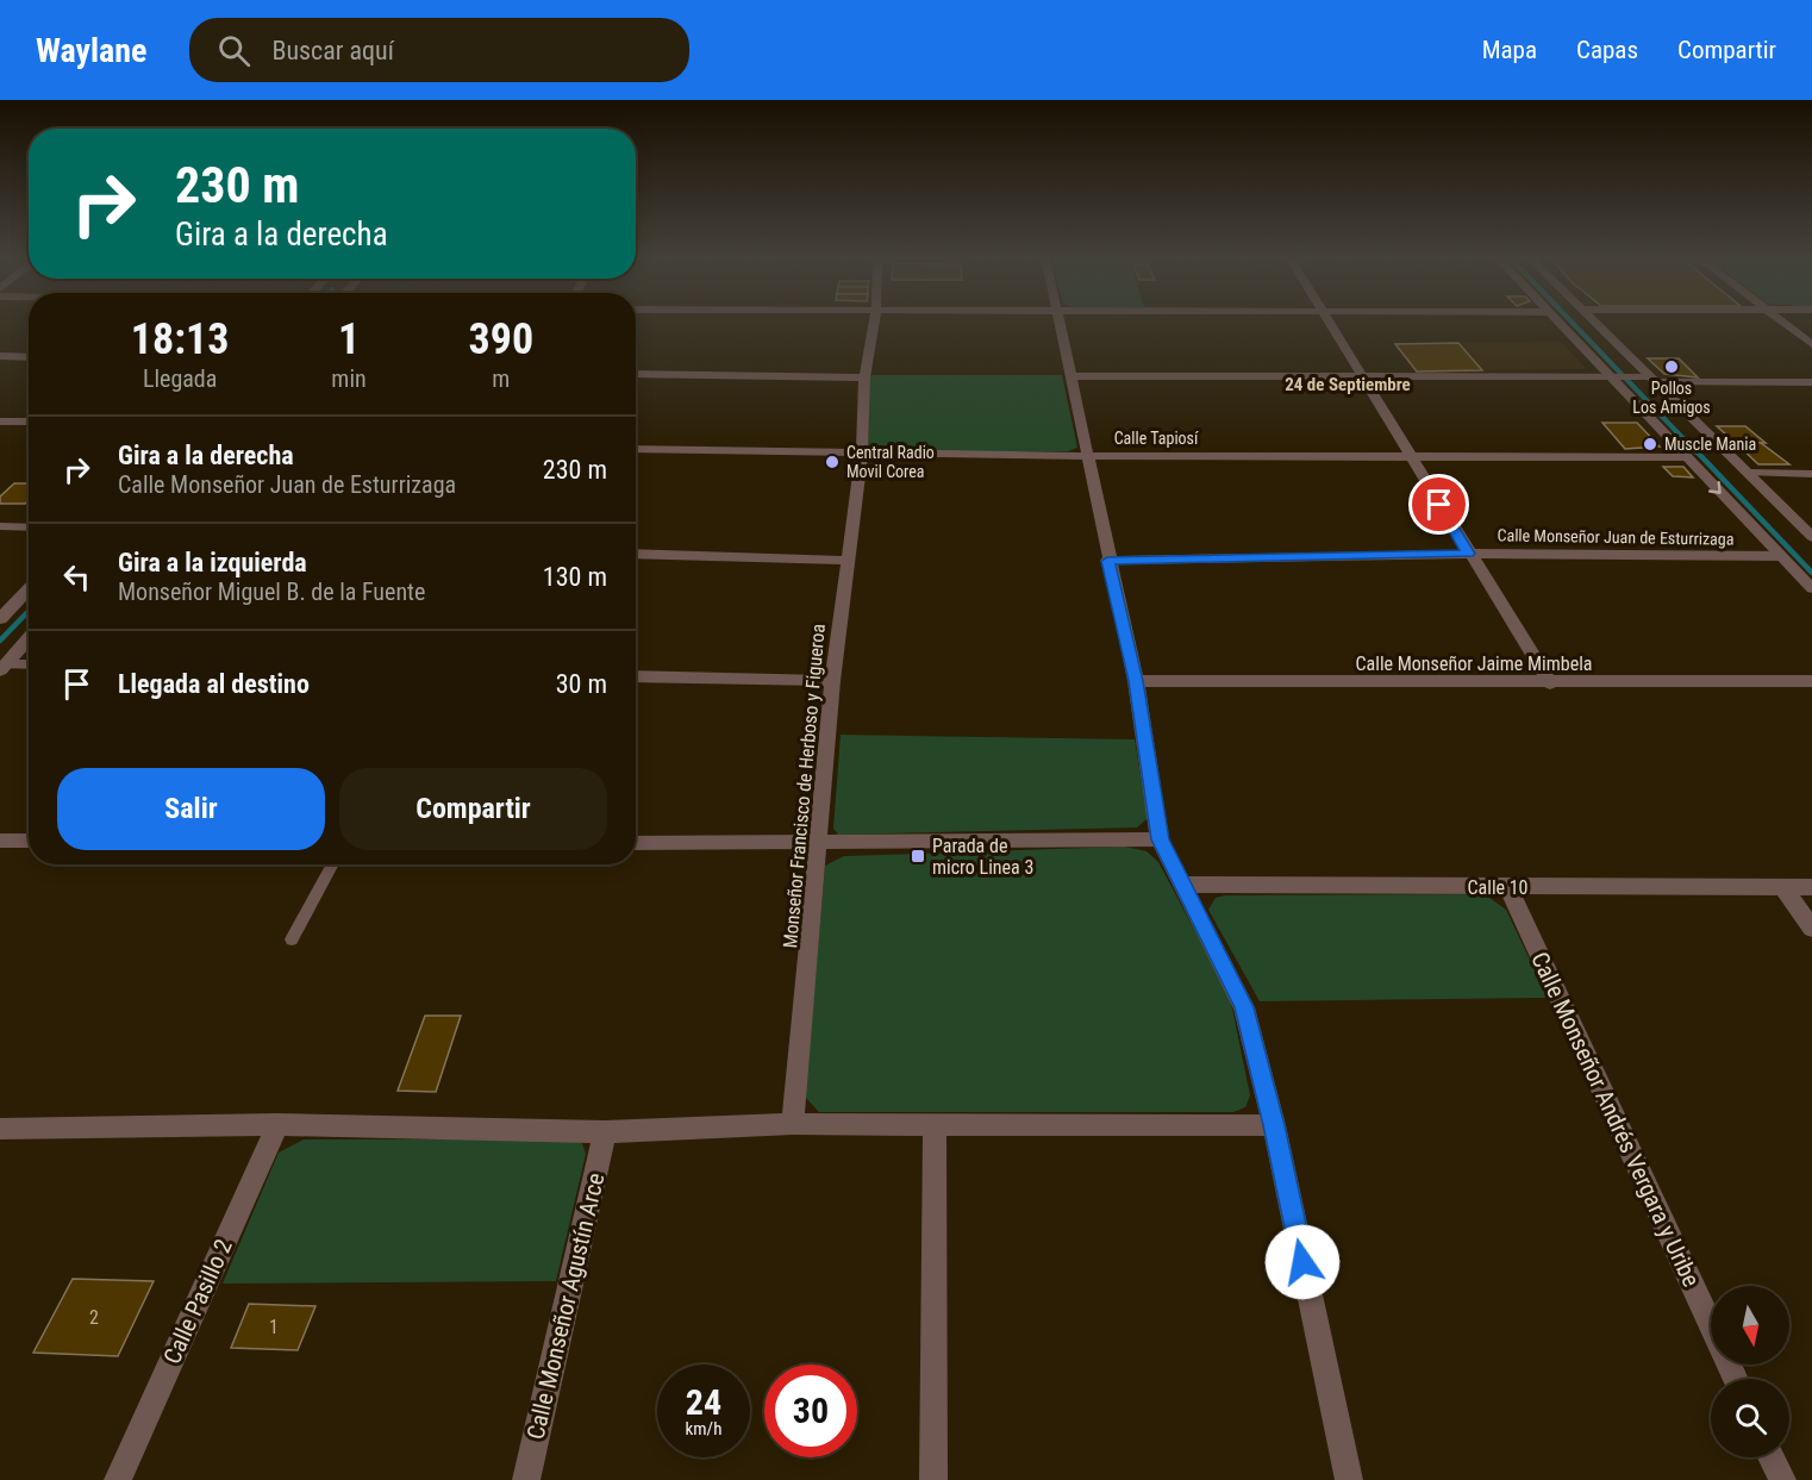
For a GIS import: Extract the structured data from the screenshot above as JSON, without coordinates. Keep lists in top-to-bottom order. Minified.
{"streets":{"street":["Calle Tapiosí","Calle Monseñor Juan de Esturrizaga","Calle Monseñor Jaime Mimbela","Monseñor Francisco de Herboso y Figueroa","Calle 10","Calle Monseñor Andrés Vergara y Uribe","Calle Pasillo 2","Calle Monseñor Agustín Arce"]},"crossings":[["Calle Tapiosí","Monseñor Francisco de Herboso y Figueroa"],["Calle 10","Calle Monseñor Andrés Vergara y Uribe"]],"districts":["24 de Septiembre"],"places":{"other":["Pollos Los Amigos","Muscle Mania","Central Radio Movil Corea"],"transit":["Parada de micro Linea 3"]},"house_numbers":["2","1"],"north":"bottom","page":{"header":"Waylane","search":"Buscar aquí","nav":["Mapa","Capas","Compartir"],"turn":["230 m","Gira a la derecha"],"eta":["18:13","Llegada","1","min","390","m"],"list":[{"name":"Gira a la derecha","note":"Calle Monseñor Juan de Esturrizaga","value":"230 m"},{"name":"Gira a la izquierda","note":"Monseñor Miguel B. de la Fuente","value":"130 m"},{"name":"Llegada al destino","value":"30 m"}],"buttons":["Salir","Compartir"],"speed":"24 km/h","limit":"30"}}
